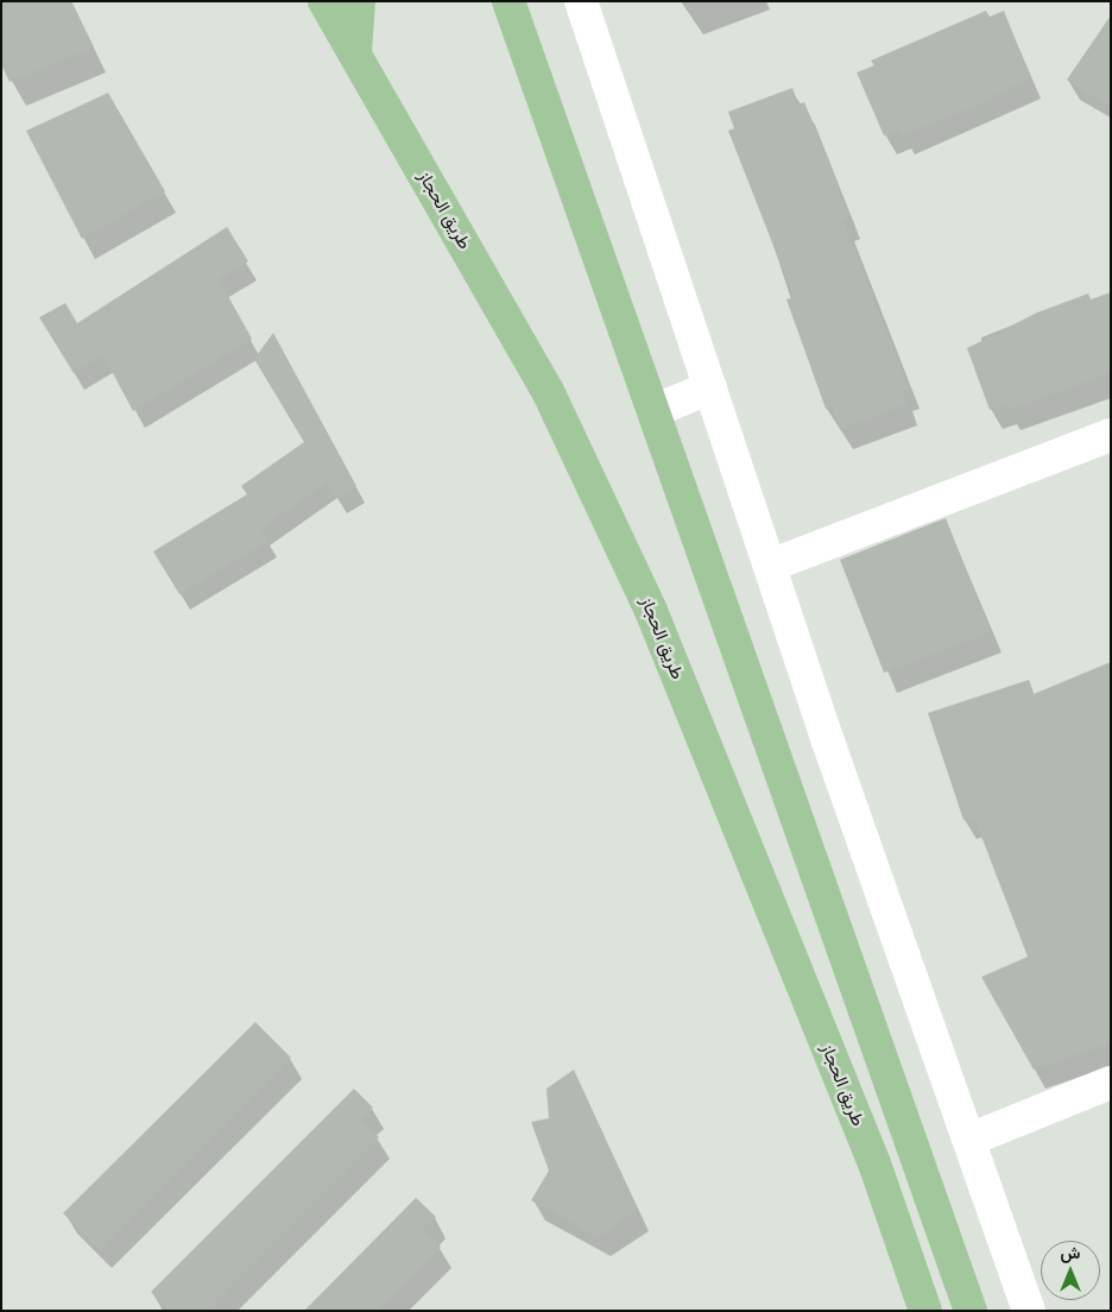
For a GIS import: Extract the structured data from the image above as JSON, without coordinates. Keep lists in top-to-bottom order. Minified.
{"streets":{"main road":["طريق الحجاز"]},"north":"top"}
